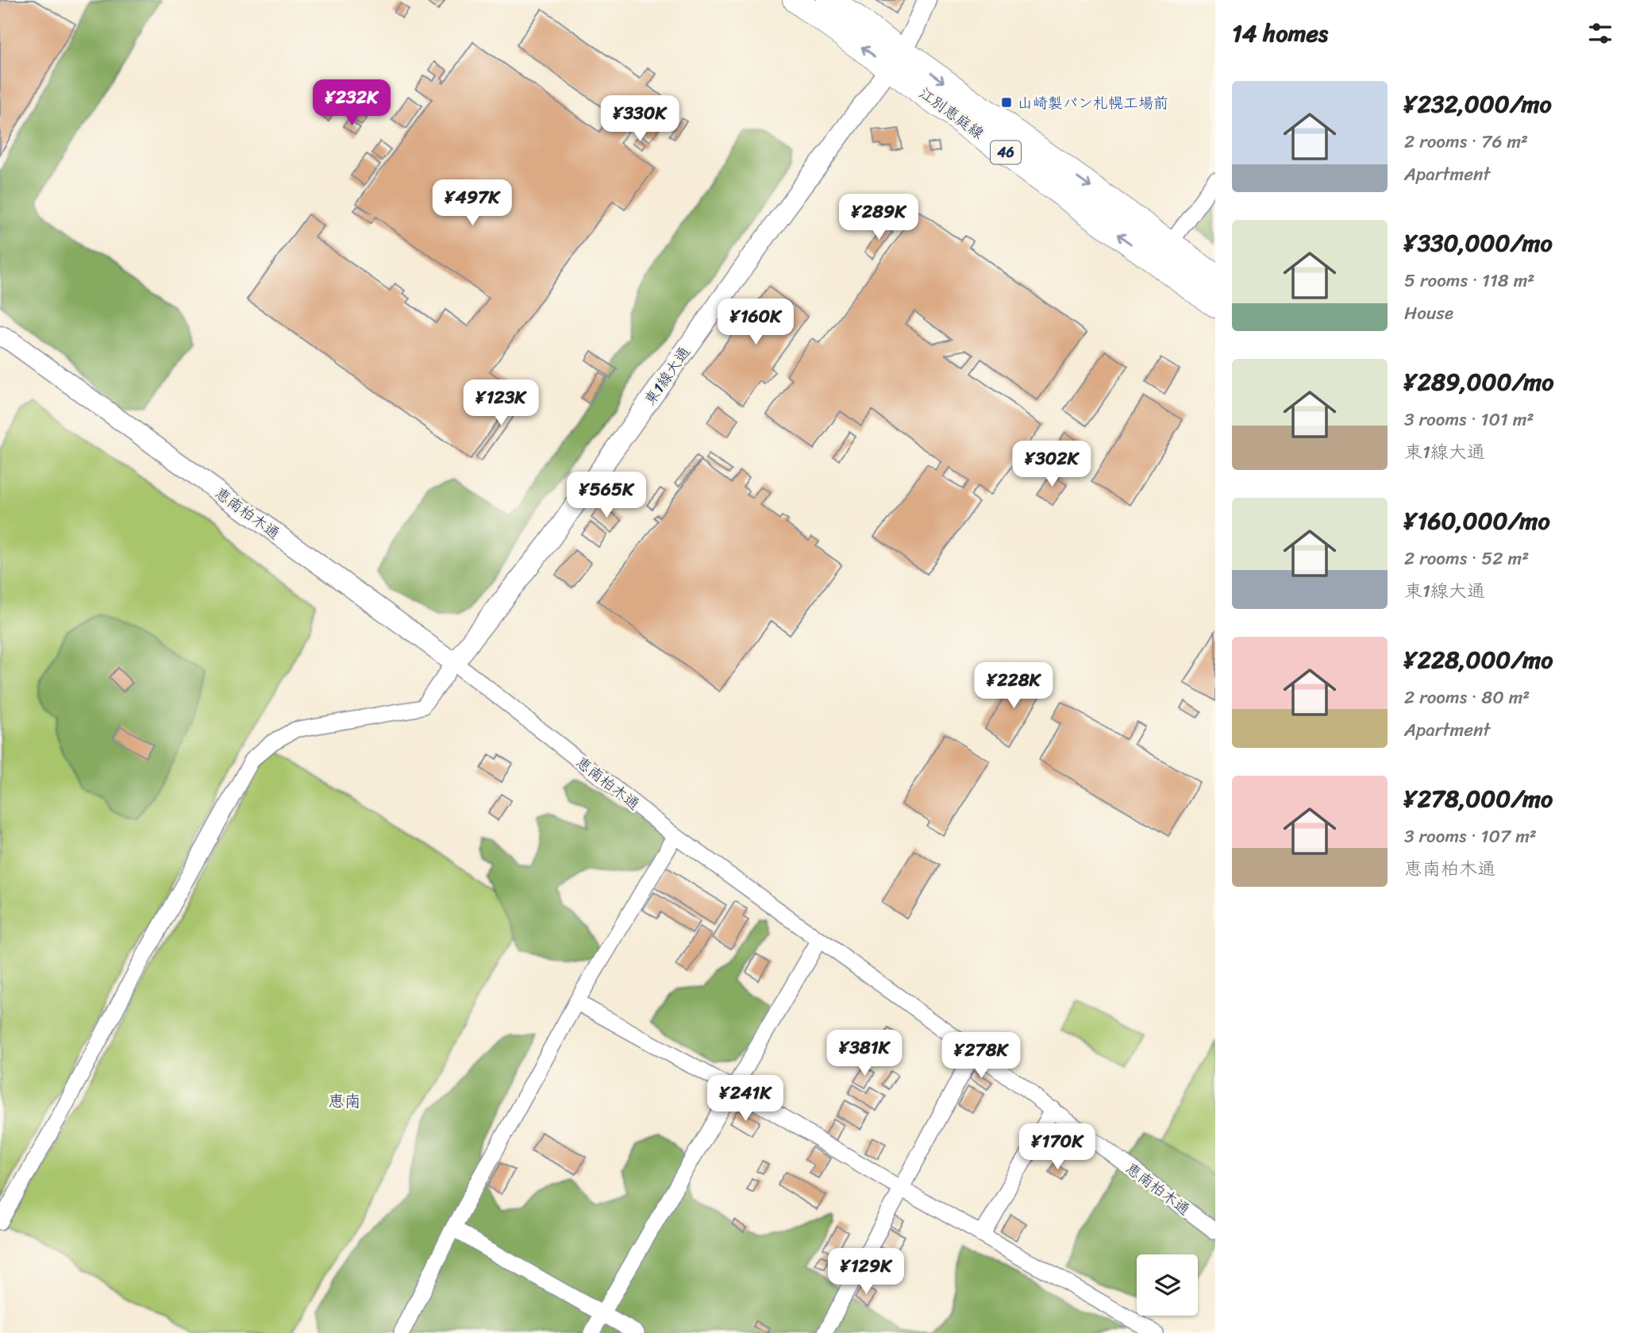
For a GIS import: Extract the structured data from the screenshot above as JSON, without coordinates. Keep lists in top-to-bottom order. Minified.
{"streets":{"main road":["江別恵庭線","46"],"street":["東1線大通","恵南柏木通"]},"crossings":[["江別恵庭線","東1線大通"],["東1線大通","恵南柏木通"]],"districts":["恵南"],"places":{"transit":["山崎製パン札幌工場前"]},"page":{"heading":"14 homes","list":[{"name":"¥232,000/mo","note":"2 rooms · 76 m² · Apartment"},{"name":"¥330,000/mo","note":"5 rooms · 118 m² · House"},{"name":"¥289,000/mo","note":"3 rooms · 101 m² · 東1線大通"},{"name":"¥160,000/mo","note":"2 rooms · 52 m² · 東1線大通"},{"name":"¥228,000/mo","note":"2 rooms · 80 m² · Apartment"},{"name":"¥278,000/mo","note":"3 rooms · 107 m² · 恵南柏木通"}],"price":["¥232K","¥330K","¥497K","¥289K","¥160K","¥123K","¥302K","¥565K","¥228K","¥381K","¥278K","¥241K","¥170K","¥129K"]}}
